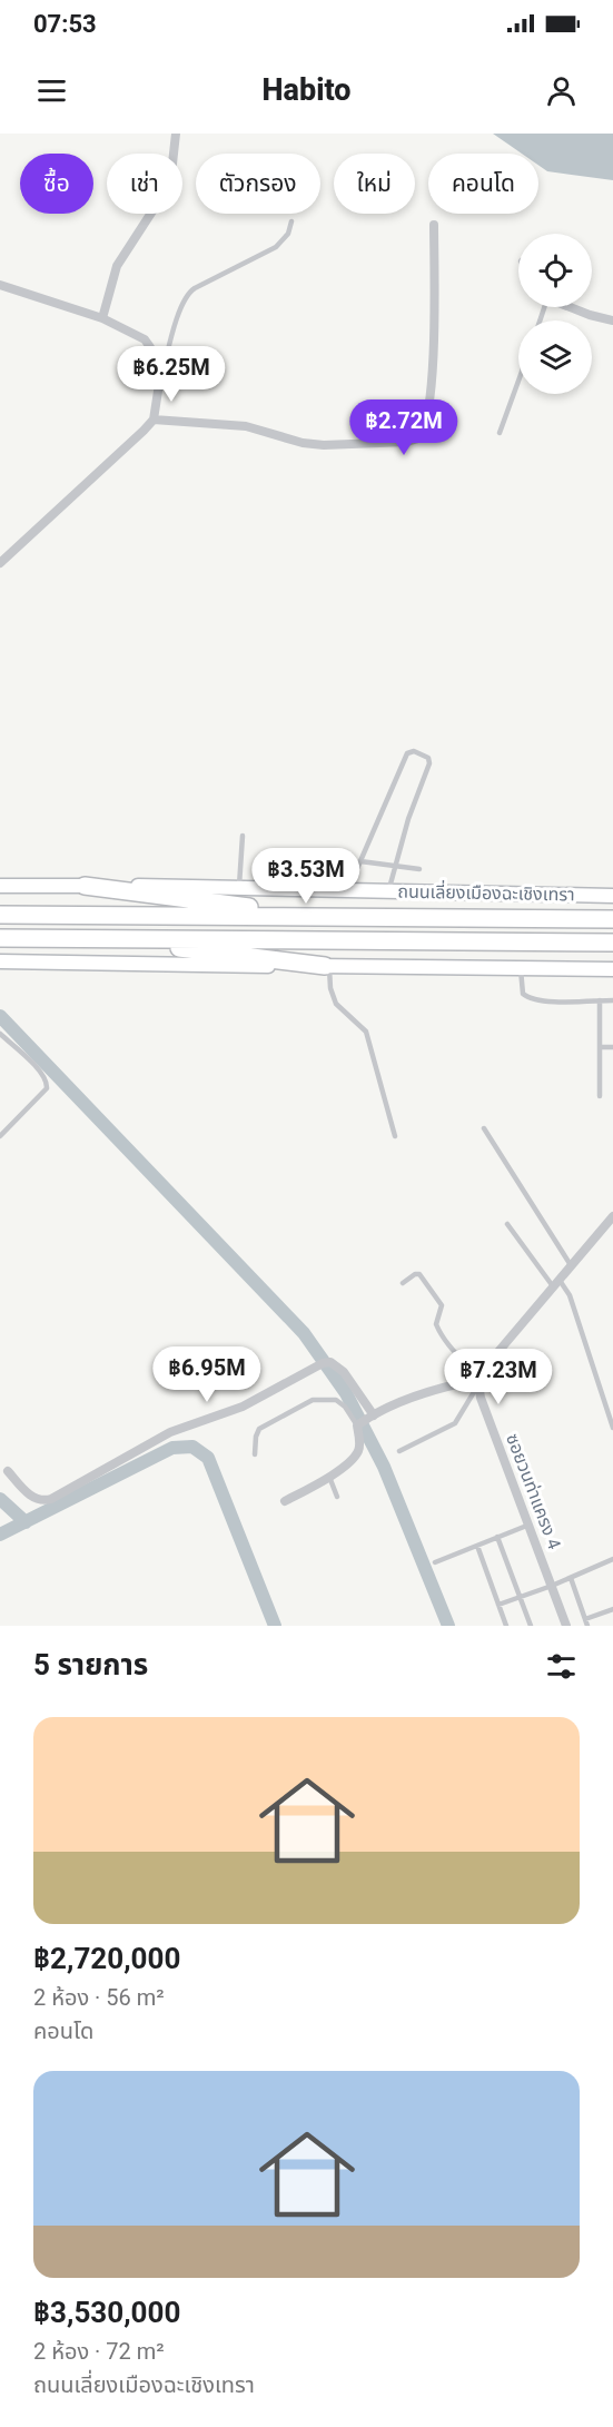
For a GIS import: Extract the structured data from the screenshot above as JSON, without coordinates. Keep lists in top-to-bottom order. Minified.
{"streets":{"highway":["ถนนเลี่ยงเมืองฉะเชิงเทรา"],"street":["ซอยวนท่าแครง 4"]},"page":{"status":"07:53","header":"Habito","chip":["ซื้อ","เช่า","ตัวกรอง","ใหม่","คอนโด"],"price":["฿6.25M","฿2.72M","฿3.53M","฿6.95M","฿7.23M"],"heading":"5 รายการ","list":[{"name":"฿2,720,000","note":"2 ห้อง · 56 m² · คอนโด"},{"name":"฿3,530,000","note":"2 ห้อง · 72 m² · ถนนเลี่ยงเมืองฉะเชิงเทรา"}]}}
